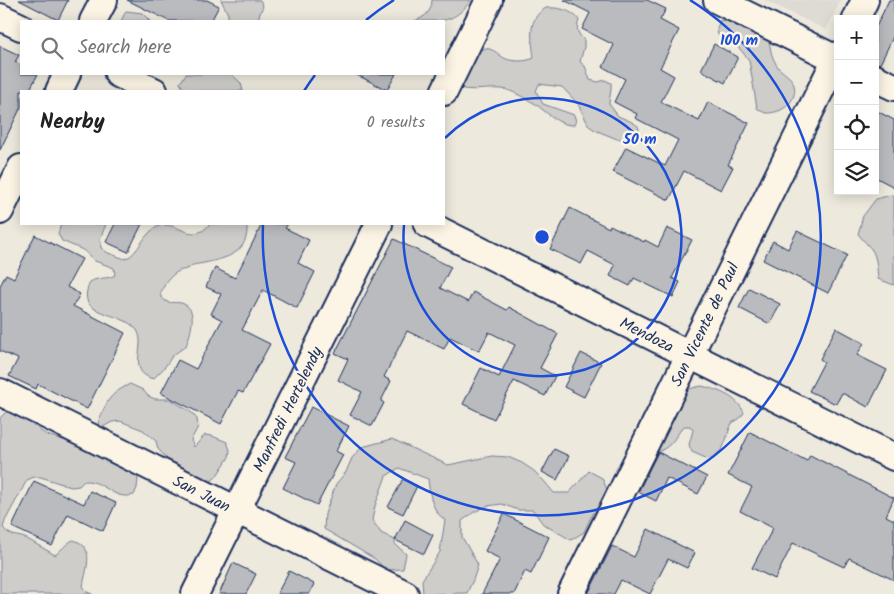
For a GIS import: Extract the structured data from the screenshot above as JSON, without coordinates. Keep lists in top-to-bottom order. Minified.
{"streets":{"street":["San Vicente de Paul","Mendoza","Manfredi Hertelendy","San Juan"]},"crossings":[["San Vicente de Paul","Mendoza"],["Manfredi Hertelendy","San Juan"]],"page":{"map_buttons":["+","−"],"search":"Search here","heading":["Nearby","0 results"]},"rings":["100 m","50 m"]}
